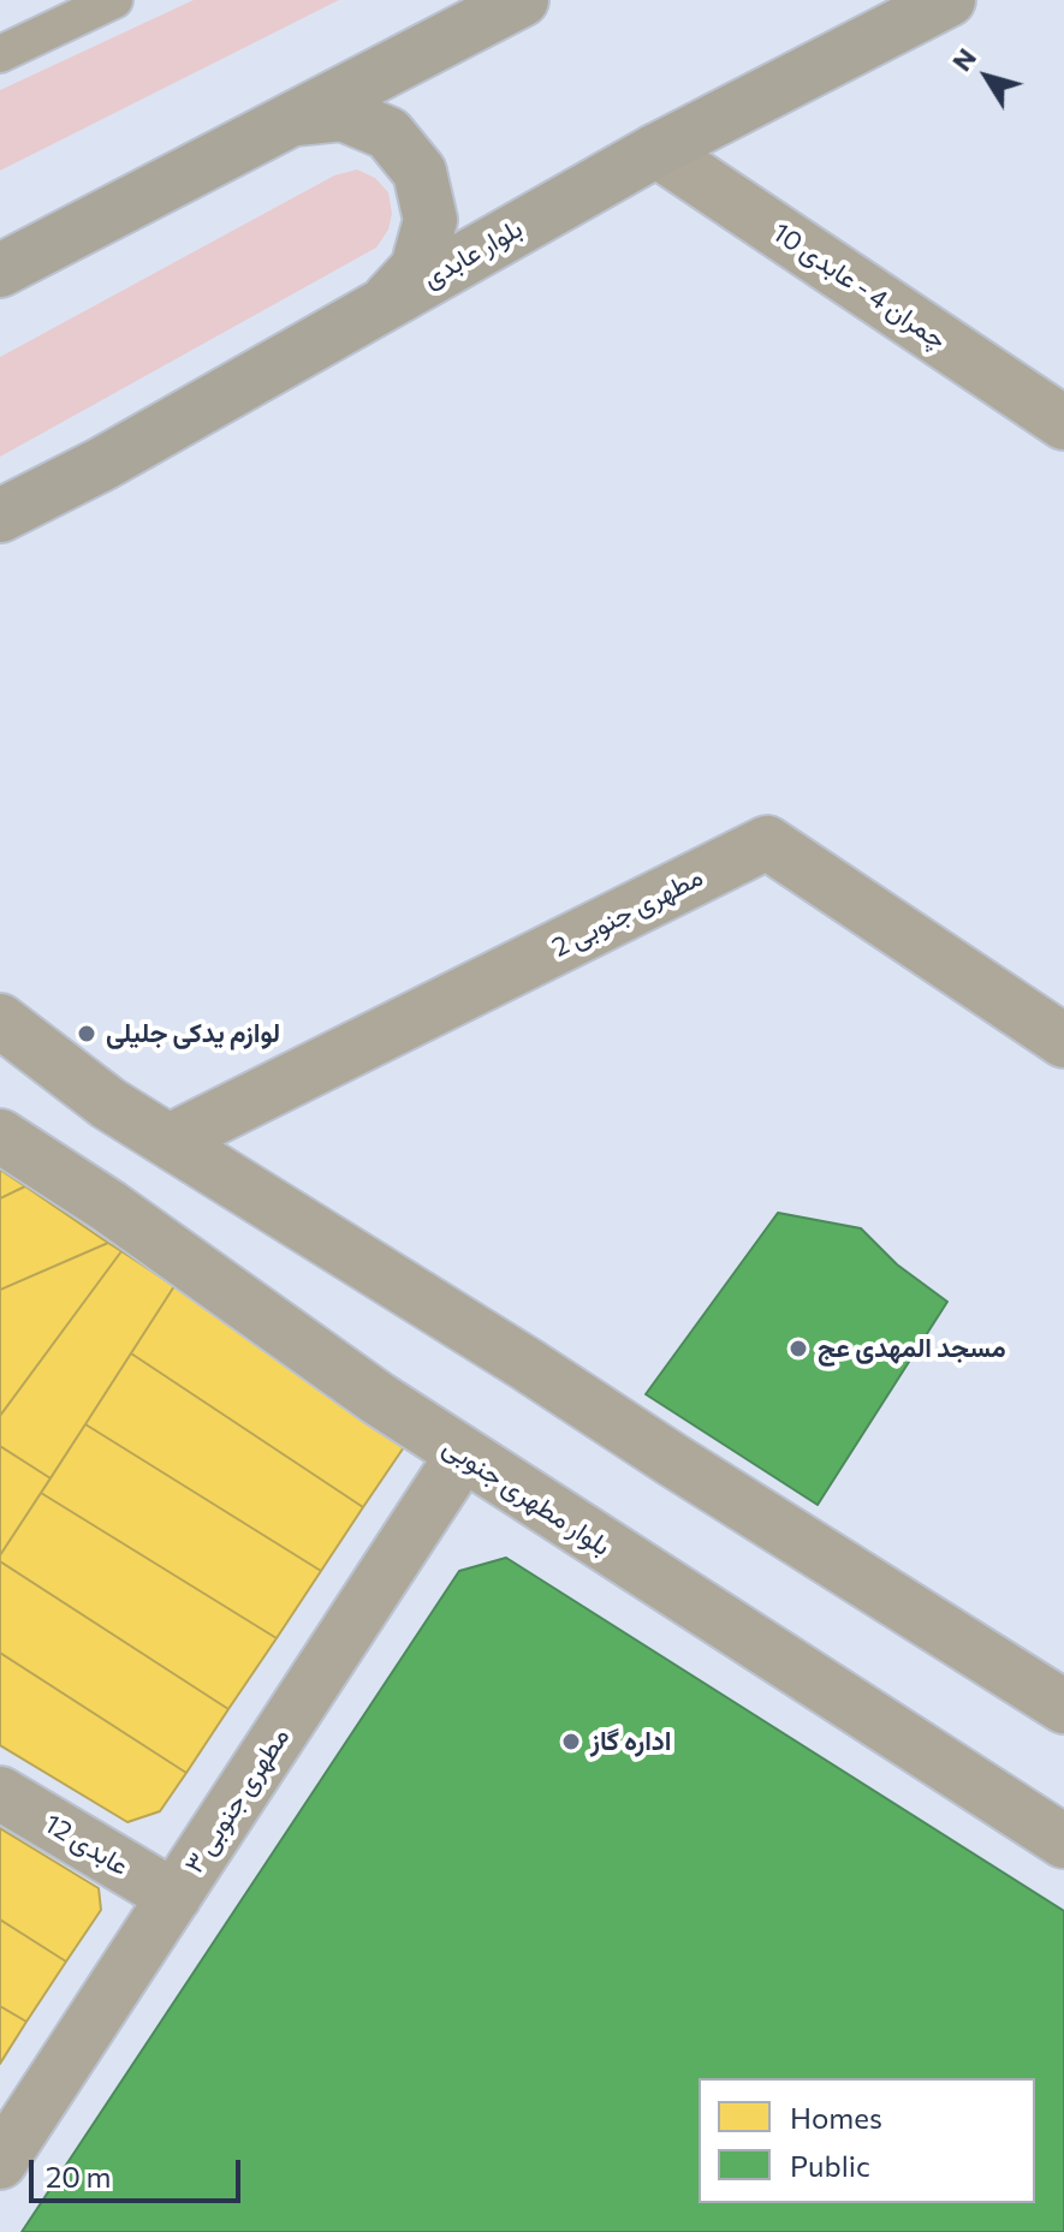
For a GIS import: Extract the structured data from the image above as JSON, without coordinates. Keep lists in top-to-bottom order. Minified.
{"streets":{"main road":["بلوار عابدی"],"street":["چمران 4 - عابدی 10","مطهری جنوبی 2","بلوار مطهری جنوبی","مطهری جنوبی ۳","عابدی 12"]},"crossings":[["بلوار عابدی","چمران 4 - عابدی 10"],["بلوار مطهری جنوبی","مطهری جنوبی ۳"],["مطهری جنوبی ۳","عابدی 12"]],"places":["لوازم یدکی جلیلی","مسجد المهدی عج","اداره گاز"],"legend":["Homes","Public"],"scale_bar":"20 m","north":"top left"}
